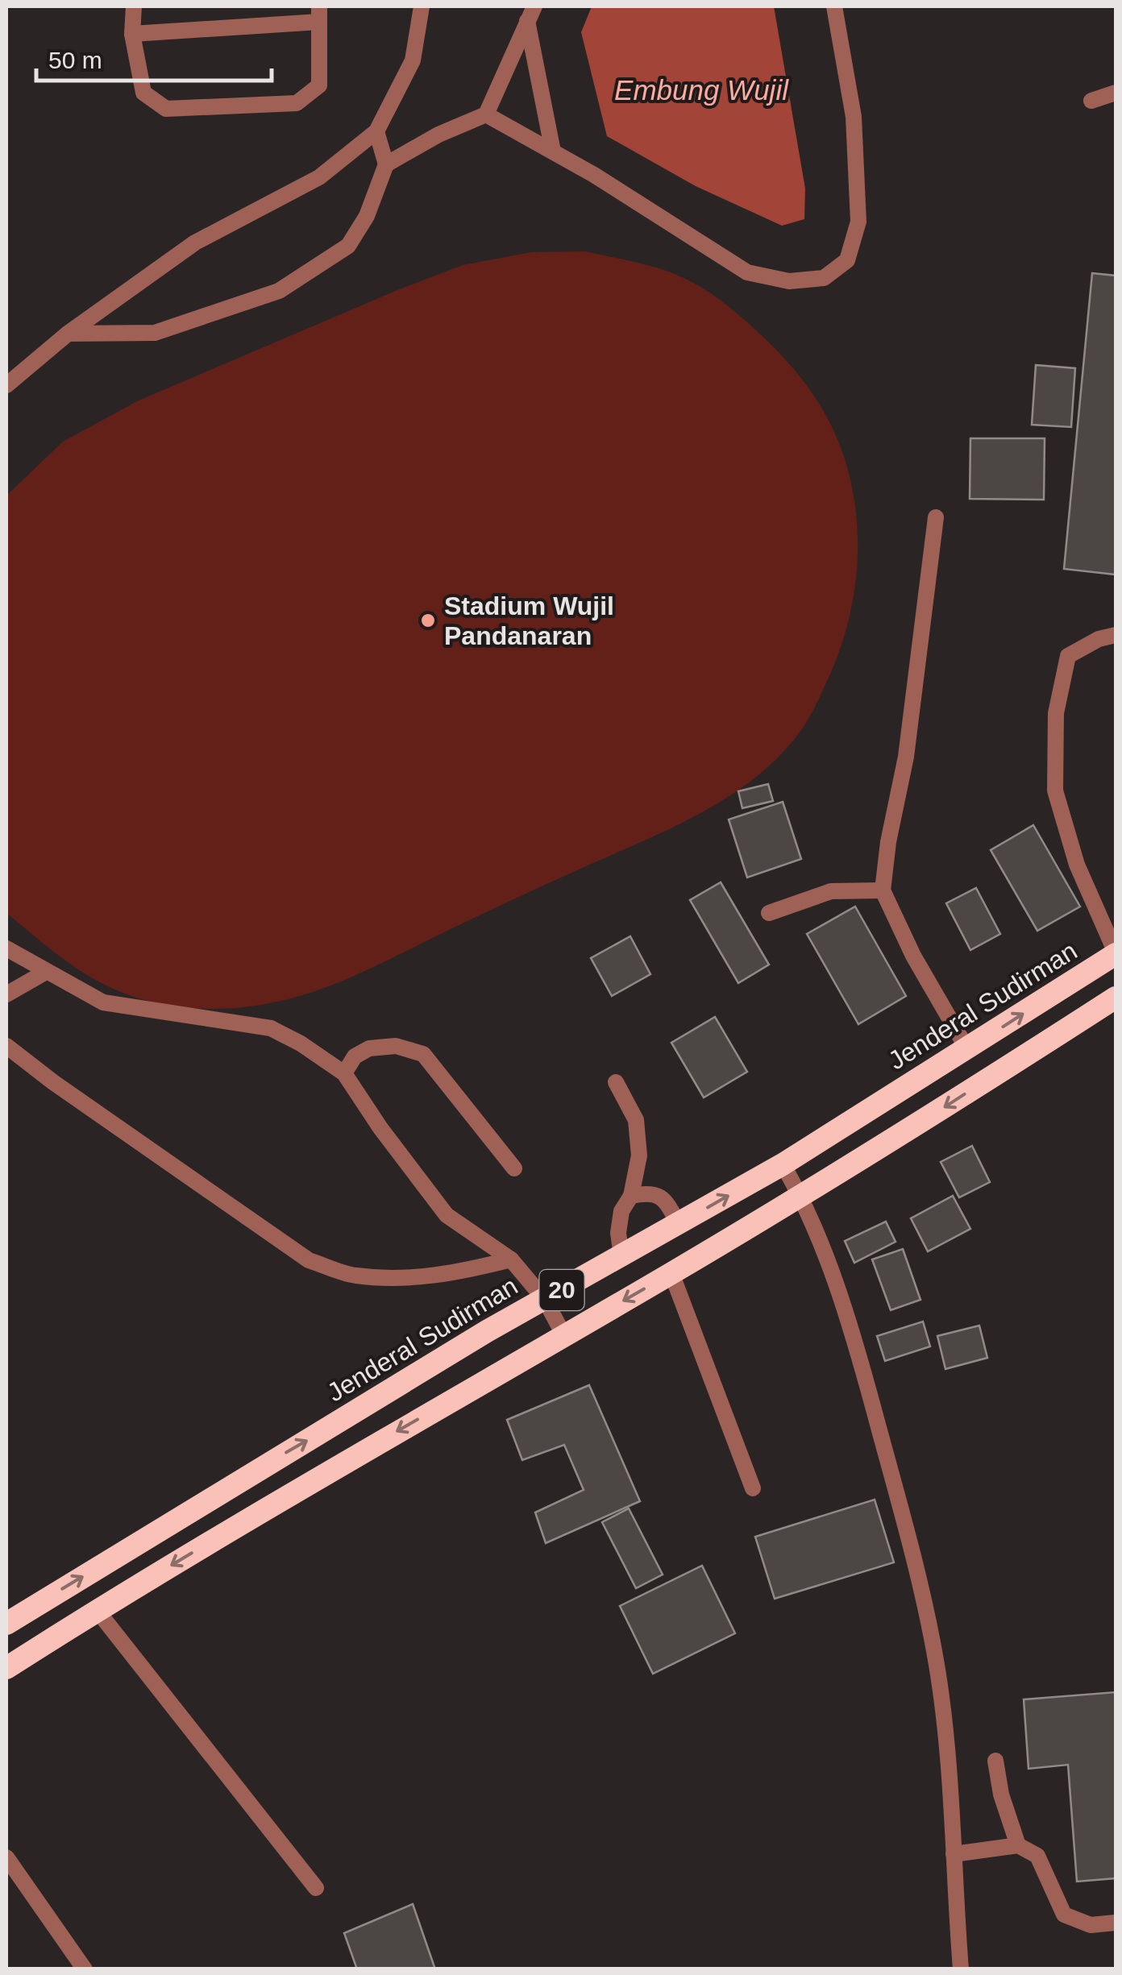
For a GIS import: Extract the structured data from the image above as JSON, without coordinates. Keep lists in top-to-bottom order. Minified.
{"streets":{"highway":["Jenderal Sudirman","20"]},"water":["Embung Wujil"],"places":["Stadium Wujil Pandanaran"],"scale_bar":"50 m"}
